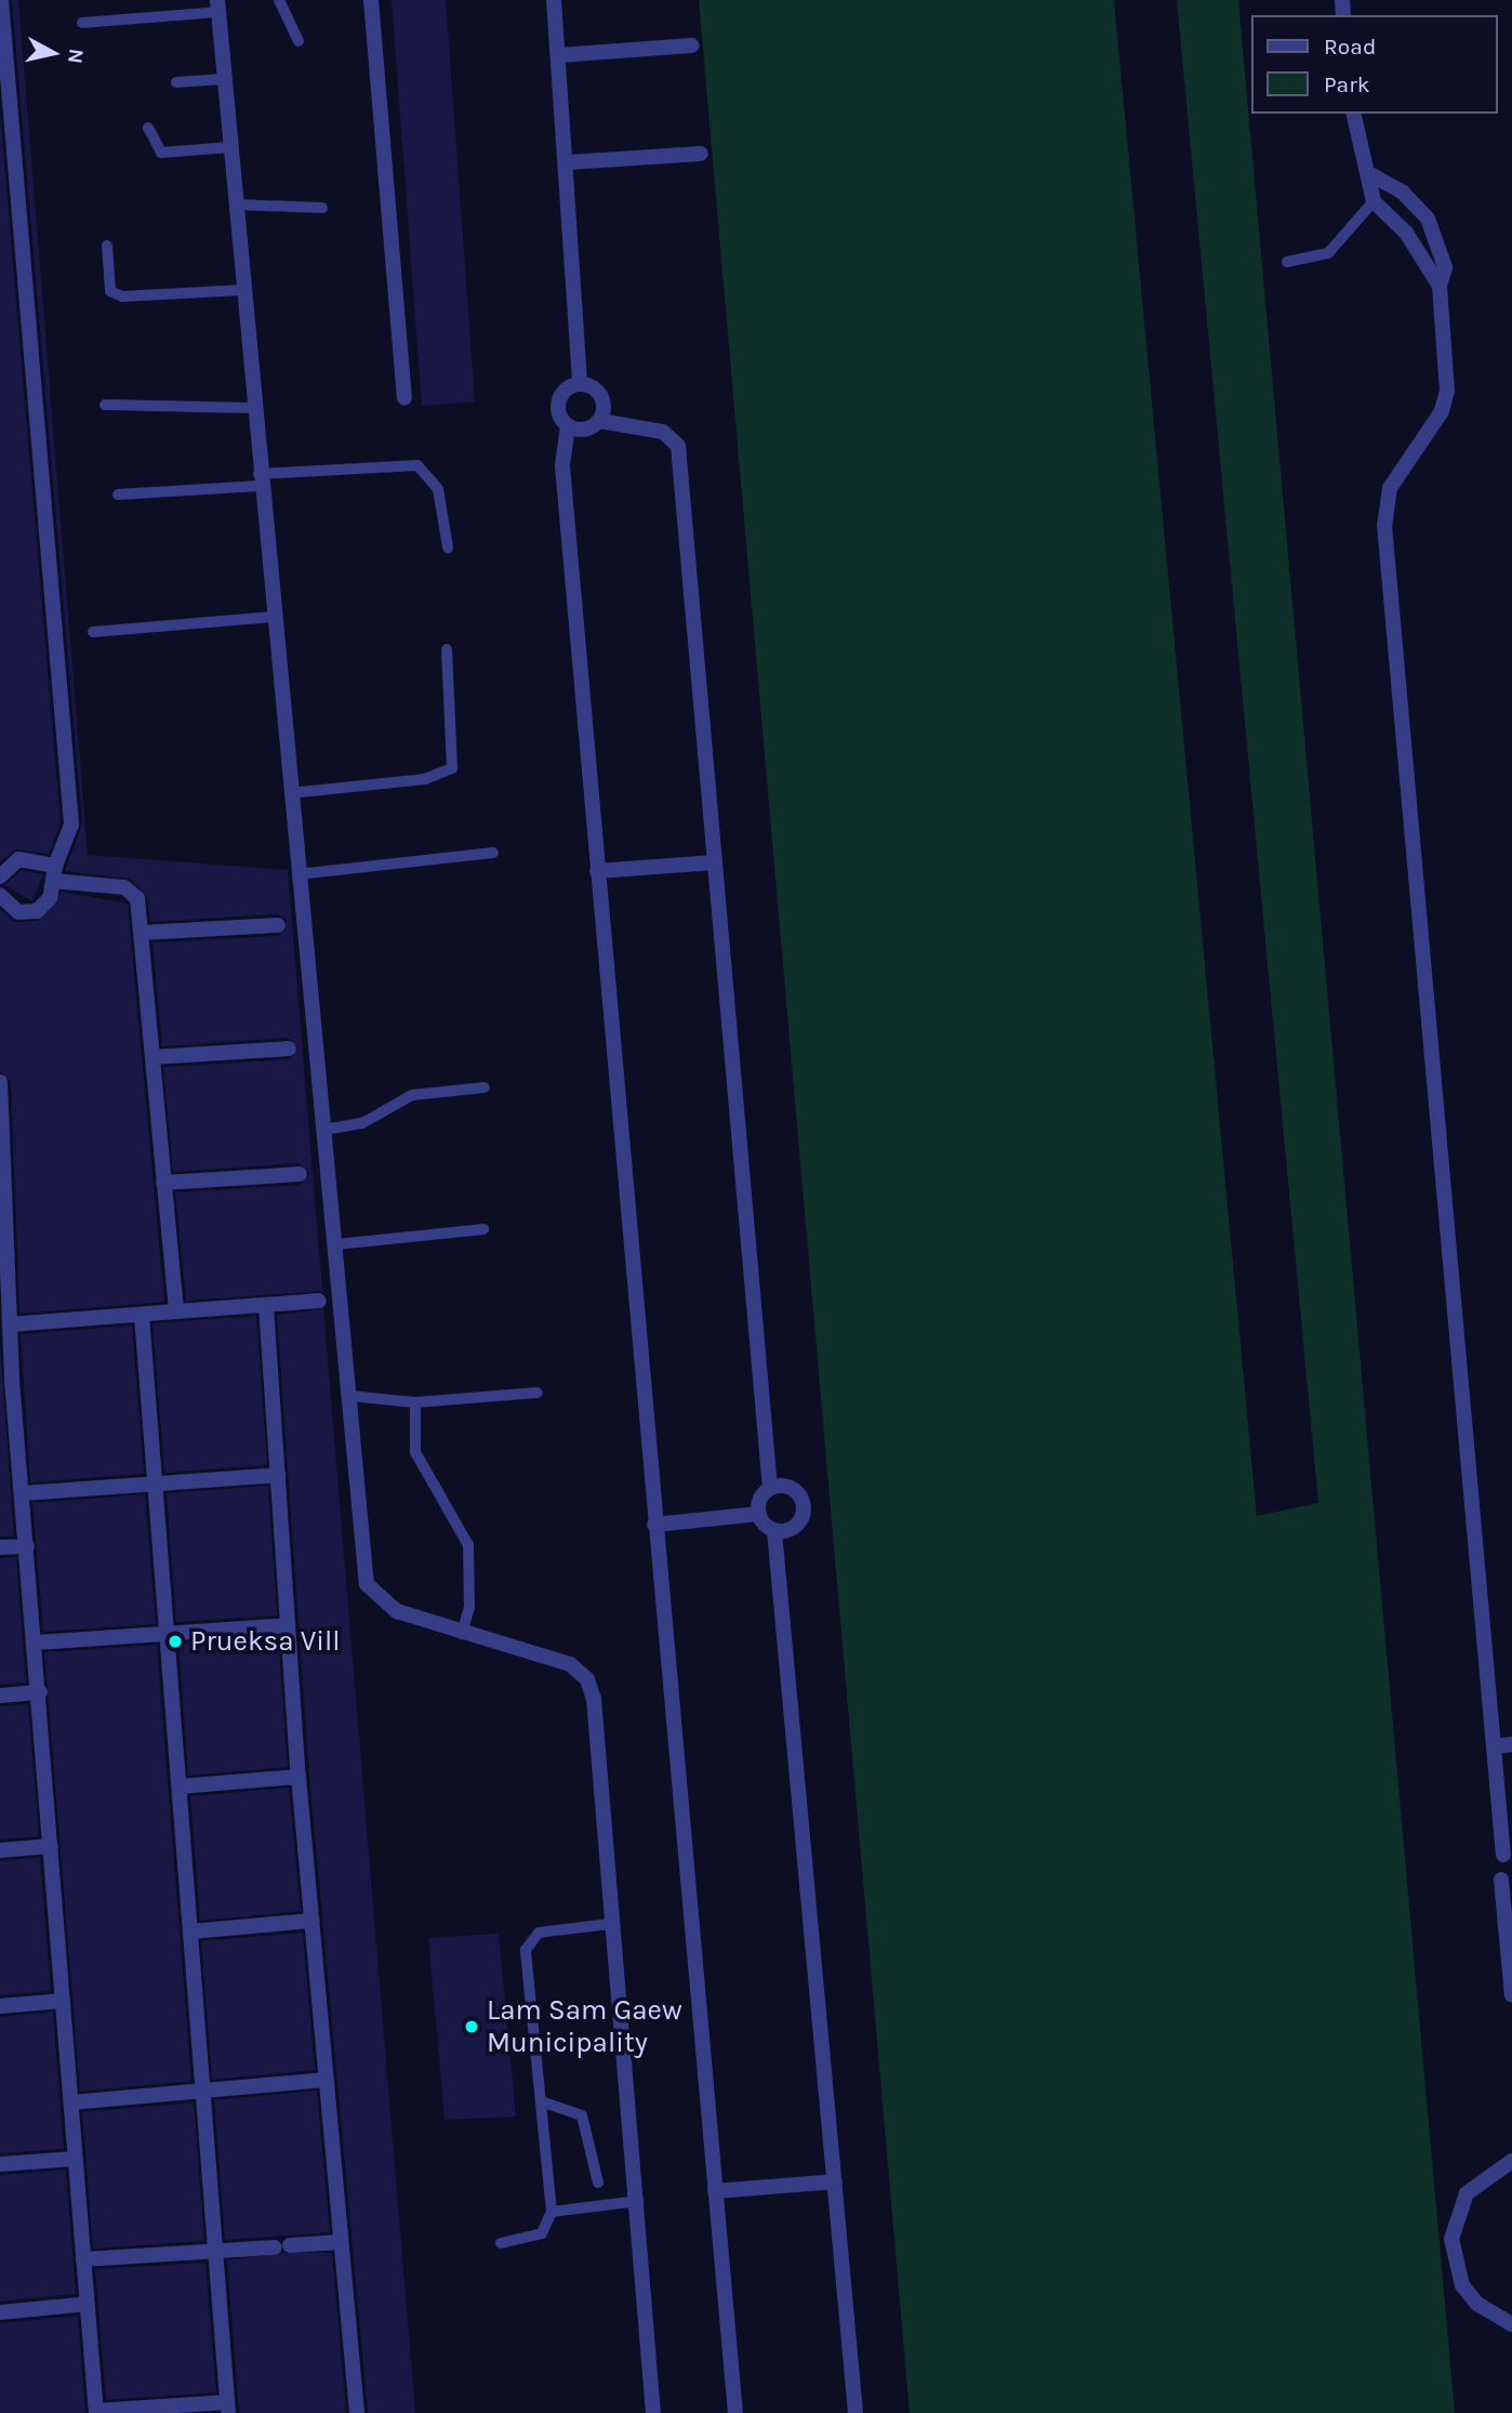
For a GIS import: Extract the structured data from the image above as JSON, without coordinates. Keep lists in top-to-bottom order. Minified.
{"places":["Prueksa Vill","Lam Sam Gaew Municipality"],"legend":["Road","Park"],"north":"right"}
